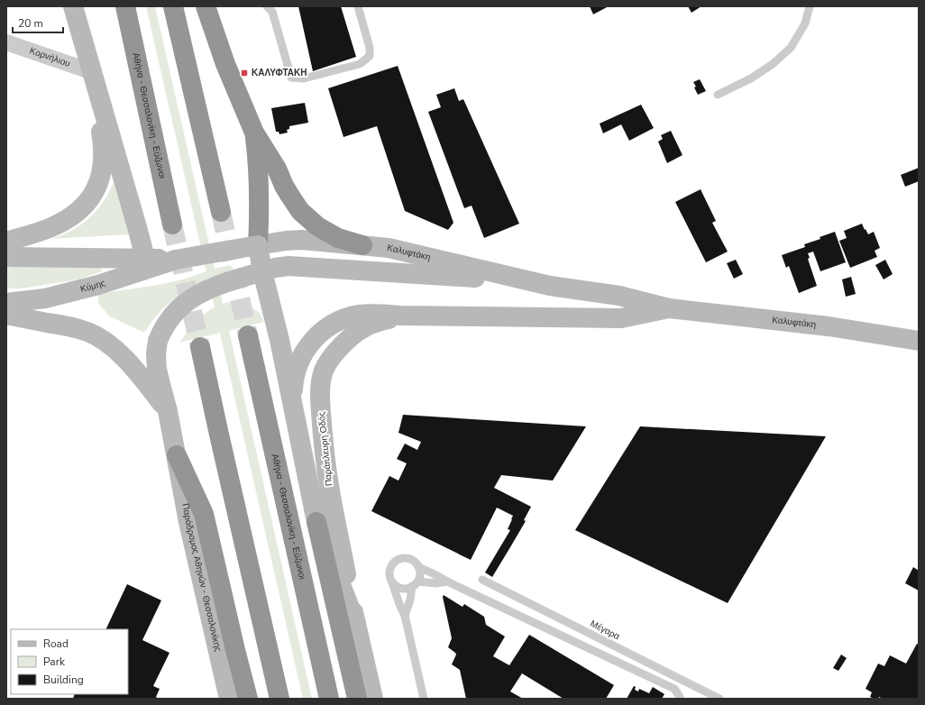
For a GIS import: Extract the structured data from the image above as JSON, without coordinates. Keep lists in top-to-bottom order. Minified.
{"streets":{"highway":["Αθήνα - Θεσσαλονίκη - Εύζωνοι"],"main road":["Καλυφτάκη","Κύμης","Παράπλευρη Οδός","Παράδρομος Αθηνών - Θεσσαλονίκης"],"street":["Κορνήλιου"],"lane":["Μέγαρα"]},"crossings":[["Καλυφτάκη","Κύμης"],["Καλυφτάκη","Παράπλευρη Οδός"]],"places":{"transit":["ΚΑΛΥΦΤΑΚΗ"]},"legend":["Road","Park","Building"],"scale_bar":"20 m"}
